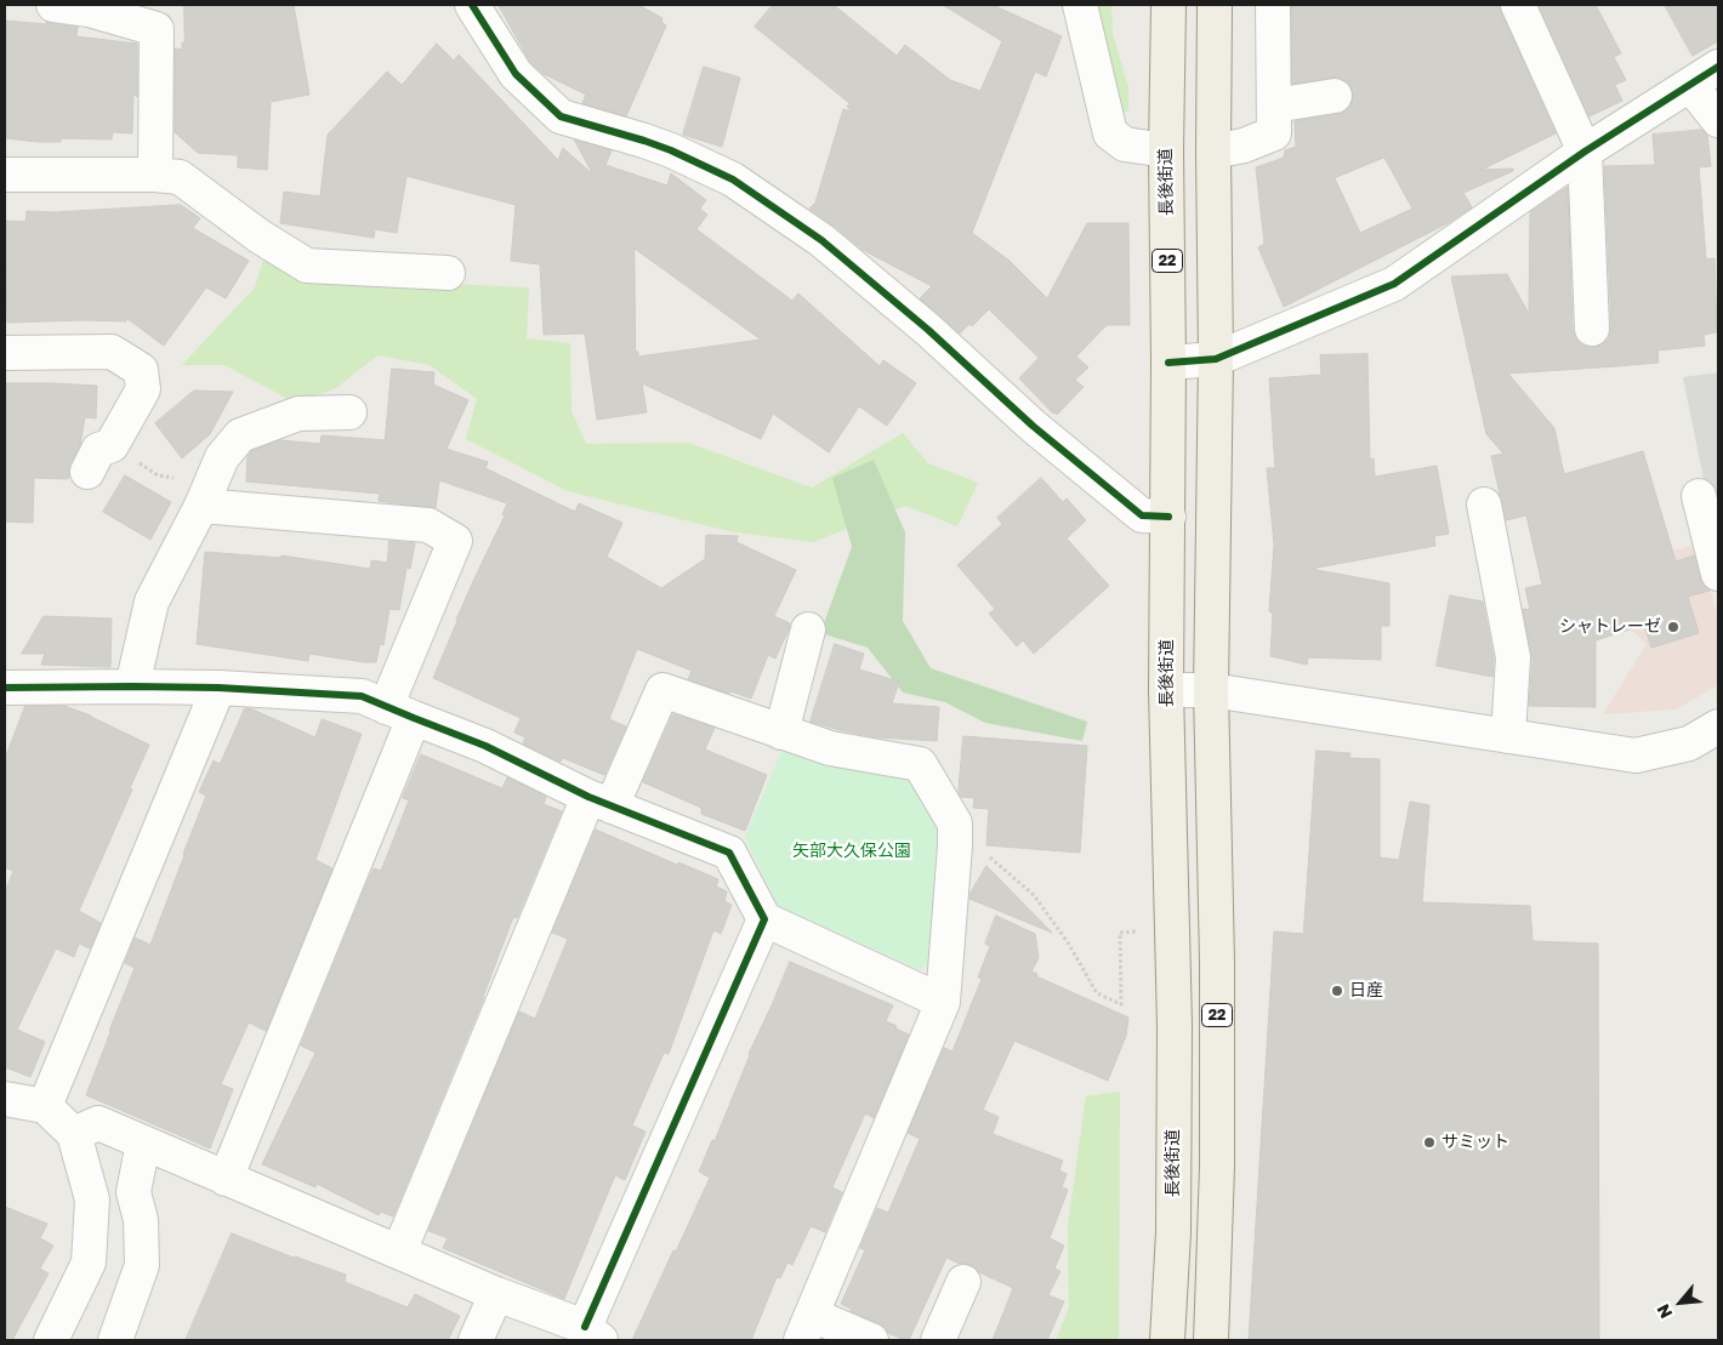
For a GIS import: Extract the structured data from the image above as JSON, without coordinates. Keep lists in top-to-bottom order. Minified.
{"streets":{"main road":["長後街道","22"]},"parks":["矢部大久保公園"],"places":["シャトレーゼ","日産","サミット"],"north":"bottom left"}
